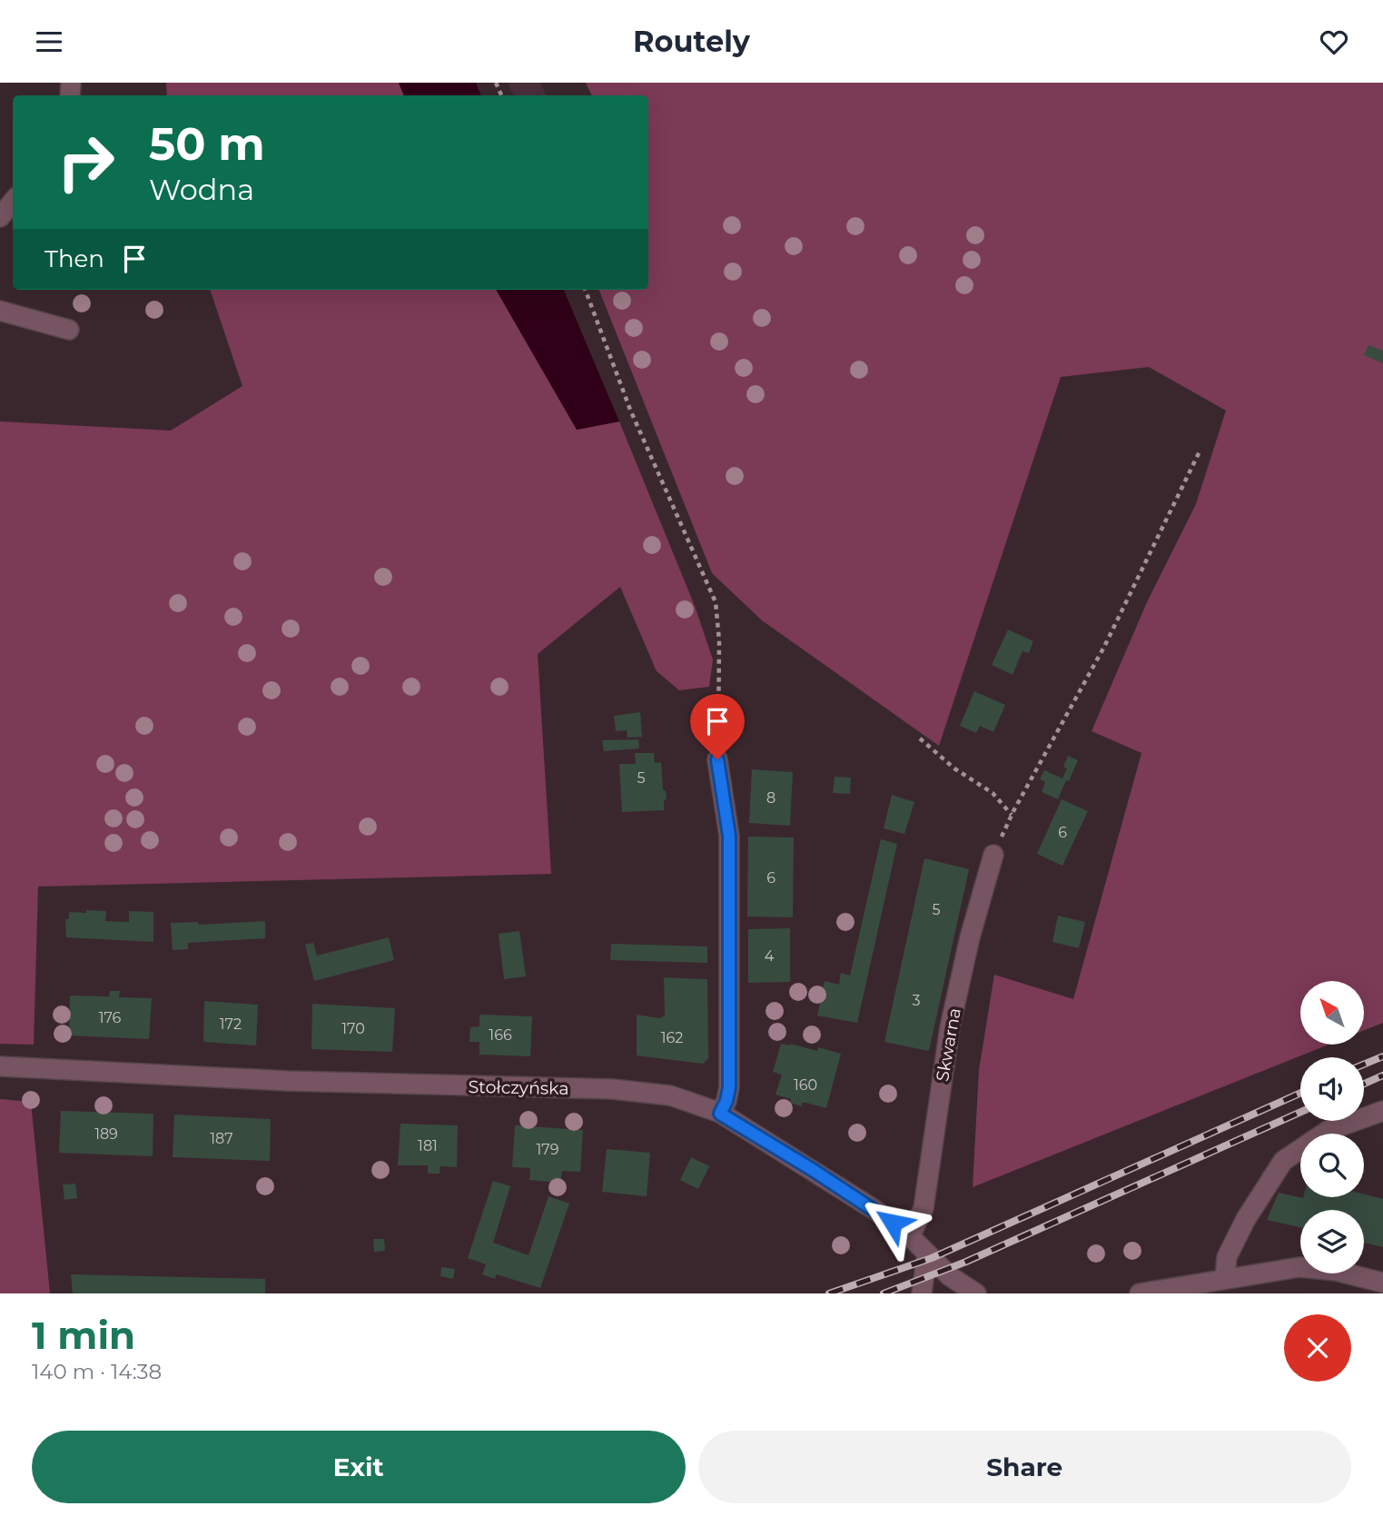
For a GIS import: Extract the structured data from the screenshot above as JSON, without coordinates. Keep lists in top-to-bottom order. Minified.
{"streets":{"street":["Skwarna","Stołczyńska"]},"crossings":[["Skwarna","Stołczyńska"]],"house_numbers":["5","8","6","6","5","4","3","176","172","170","166","162","160","189","187","181","179"],"north":"top left","page":{"header":"Routely","turn":["50 m","Wodna"],"then":"Then","heading":["1 min","140 m · 14:38"],"buttons":["Exit","Share"]}}
